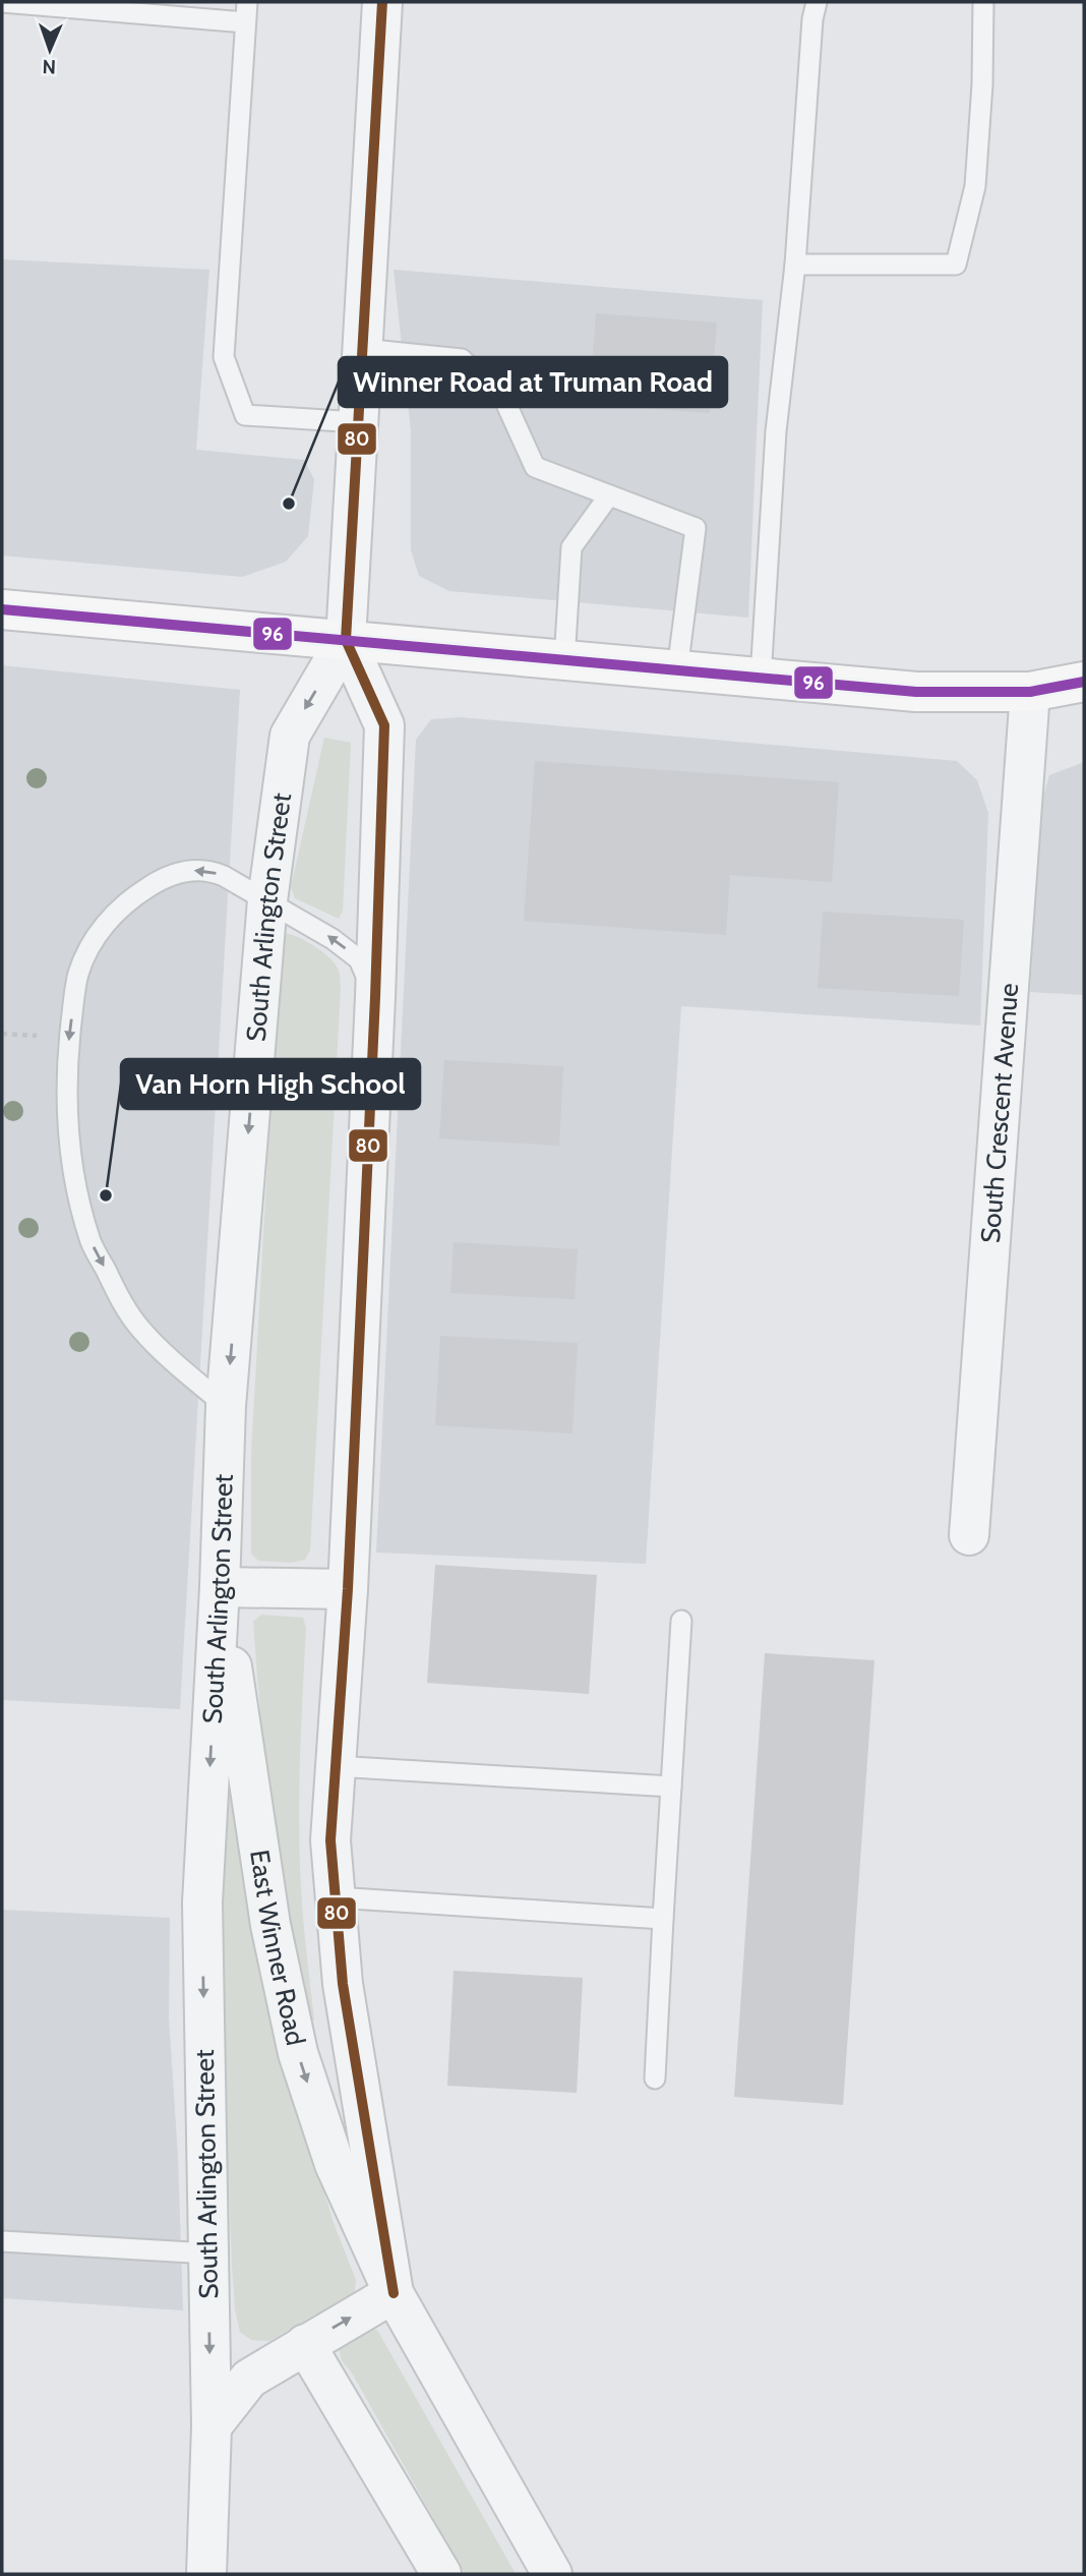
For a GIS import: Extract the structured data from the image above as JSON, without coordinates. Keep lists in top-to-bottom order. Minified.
{"streets":{"street":["South Arlington Street","South Crescent Avenue","East Winner Road"]},"crossings":[["South Arlington Street","East Winner Road"]],"one_way":["South Arlington Street"],"places":["Winner Road at Truman Road","Van Horn High School"],"lines":["transit line 80","transit line 96"],"north":"bottom"}
